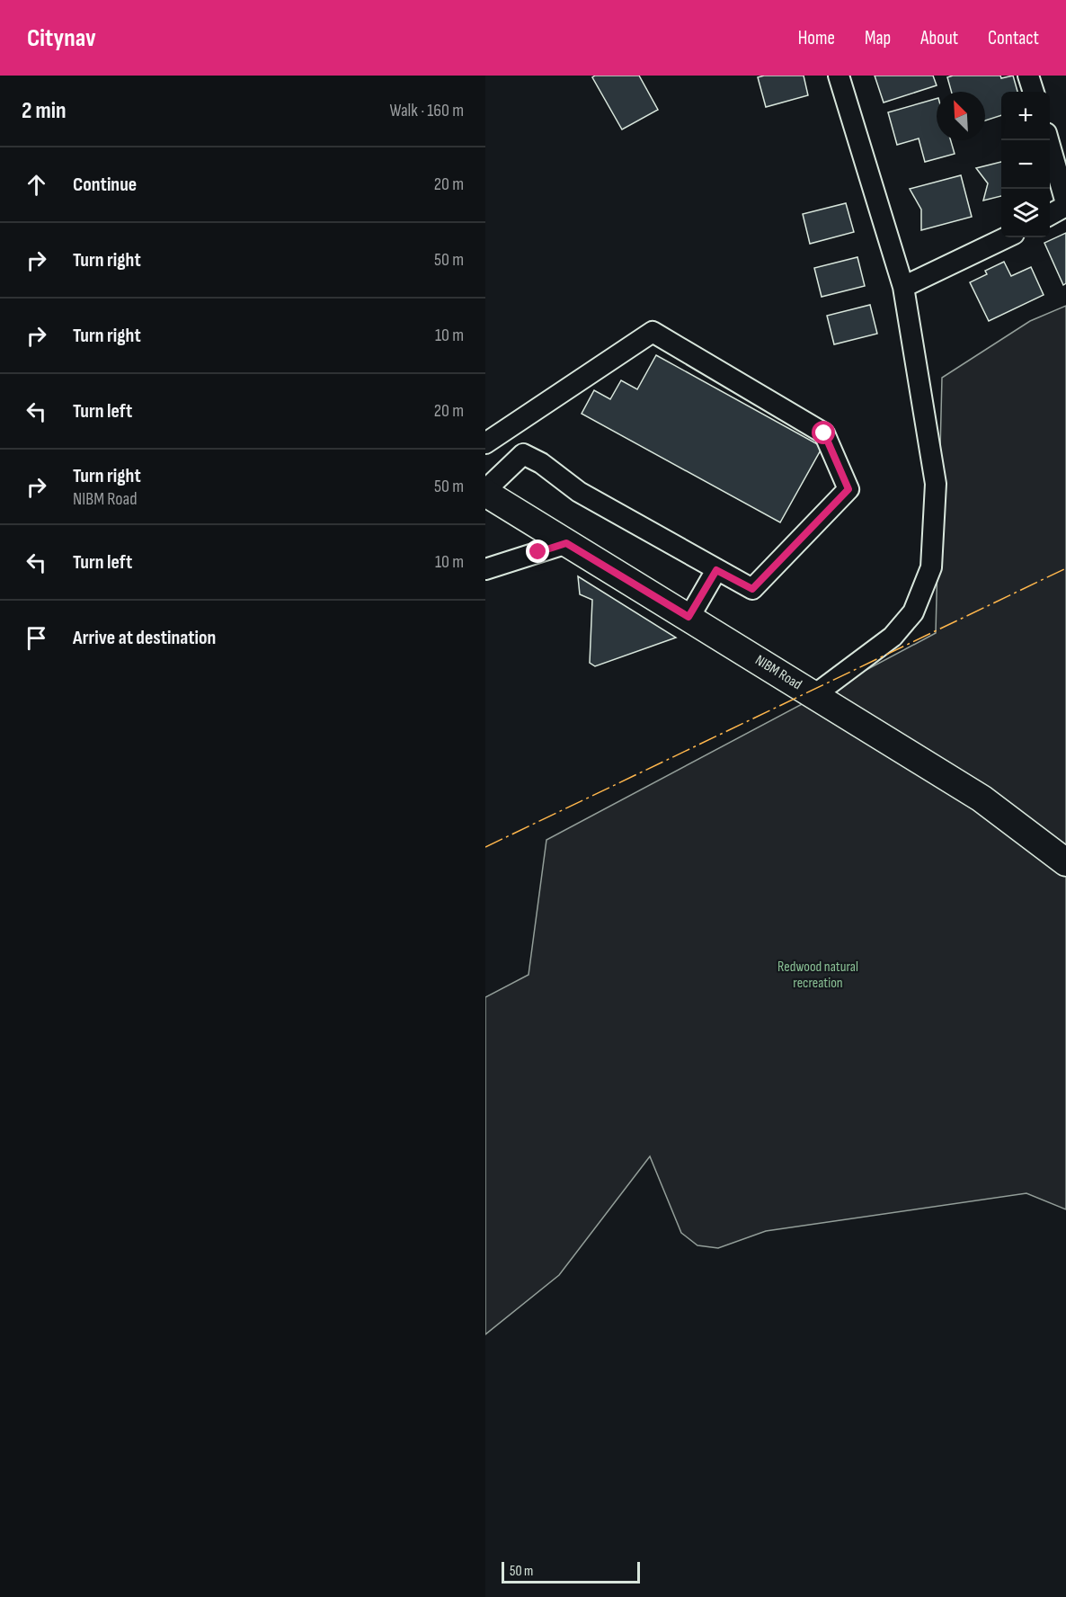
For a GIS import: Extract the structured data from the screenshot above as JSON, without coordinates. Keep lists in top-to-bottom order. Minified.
{"streets":{"main road":["NIBM Road"]},"parks":["Redwood natural recreation"],"scale_bar":"50 m","north":"top left","page":{"header":"Citynav","nav":["Home","Map","About","Contact"],"heading":["2 min","Walk · 160 m"],"map_buttons":["+","−"],"list":[["Continue","20 m"],["Turn right","50 m"],["Turn right","10 m"],["Turn left","20 m"],["Turn right","NIBM Road","50 m"],["Turn left","10 m"],"Arrive at destination"],"scale":"50 m"}}
